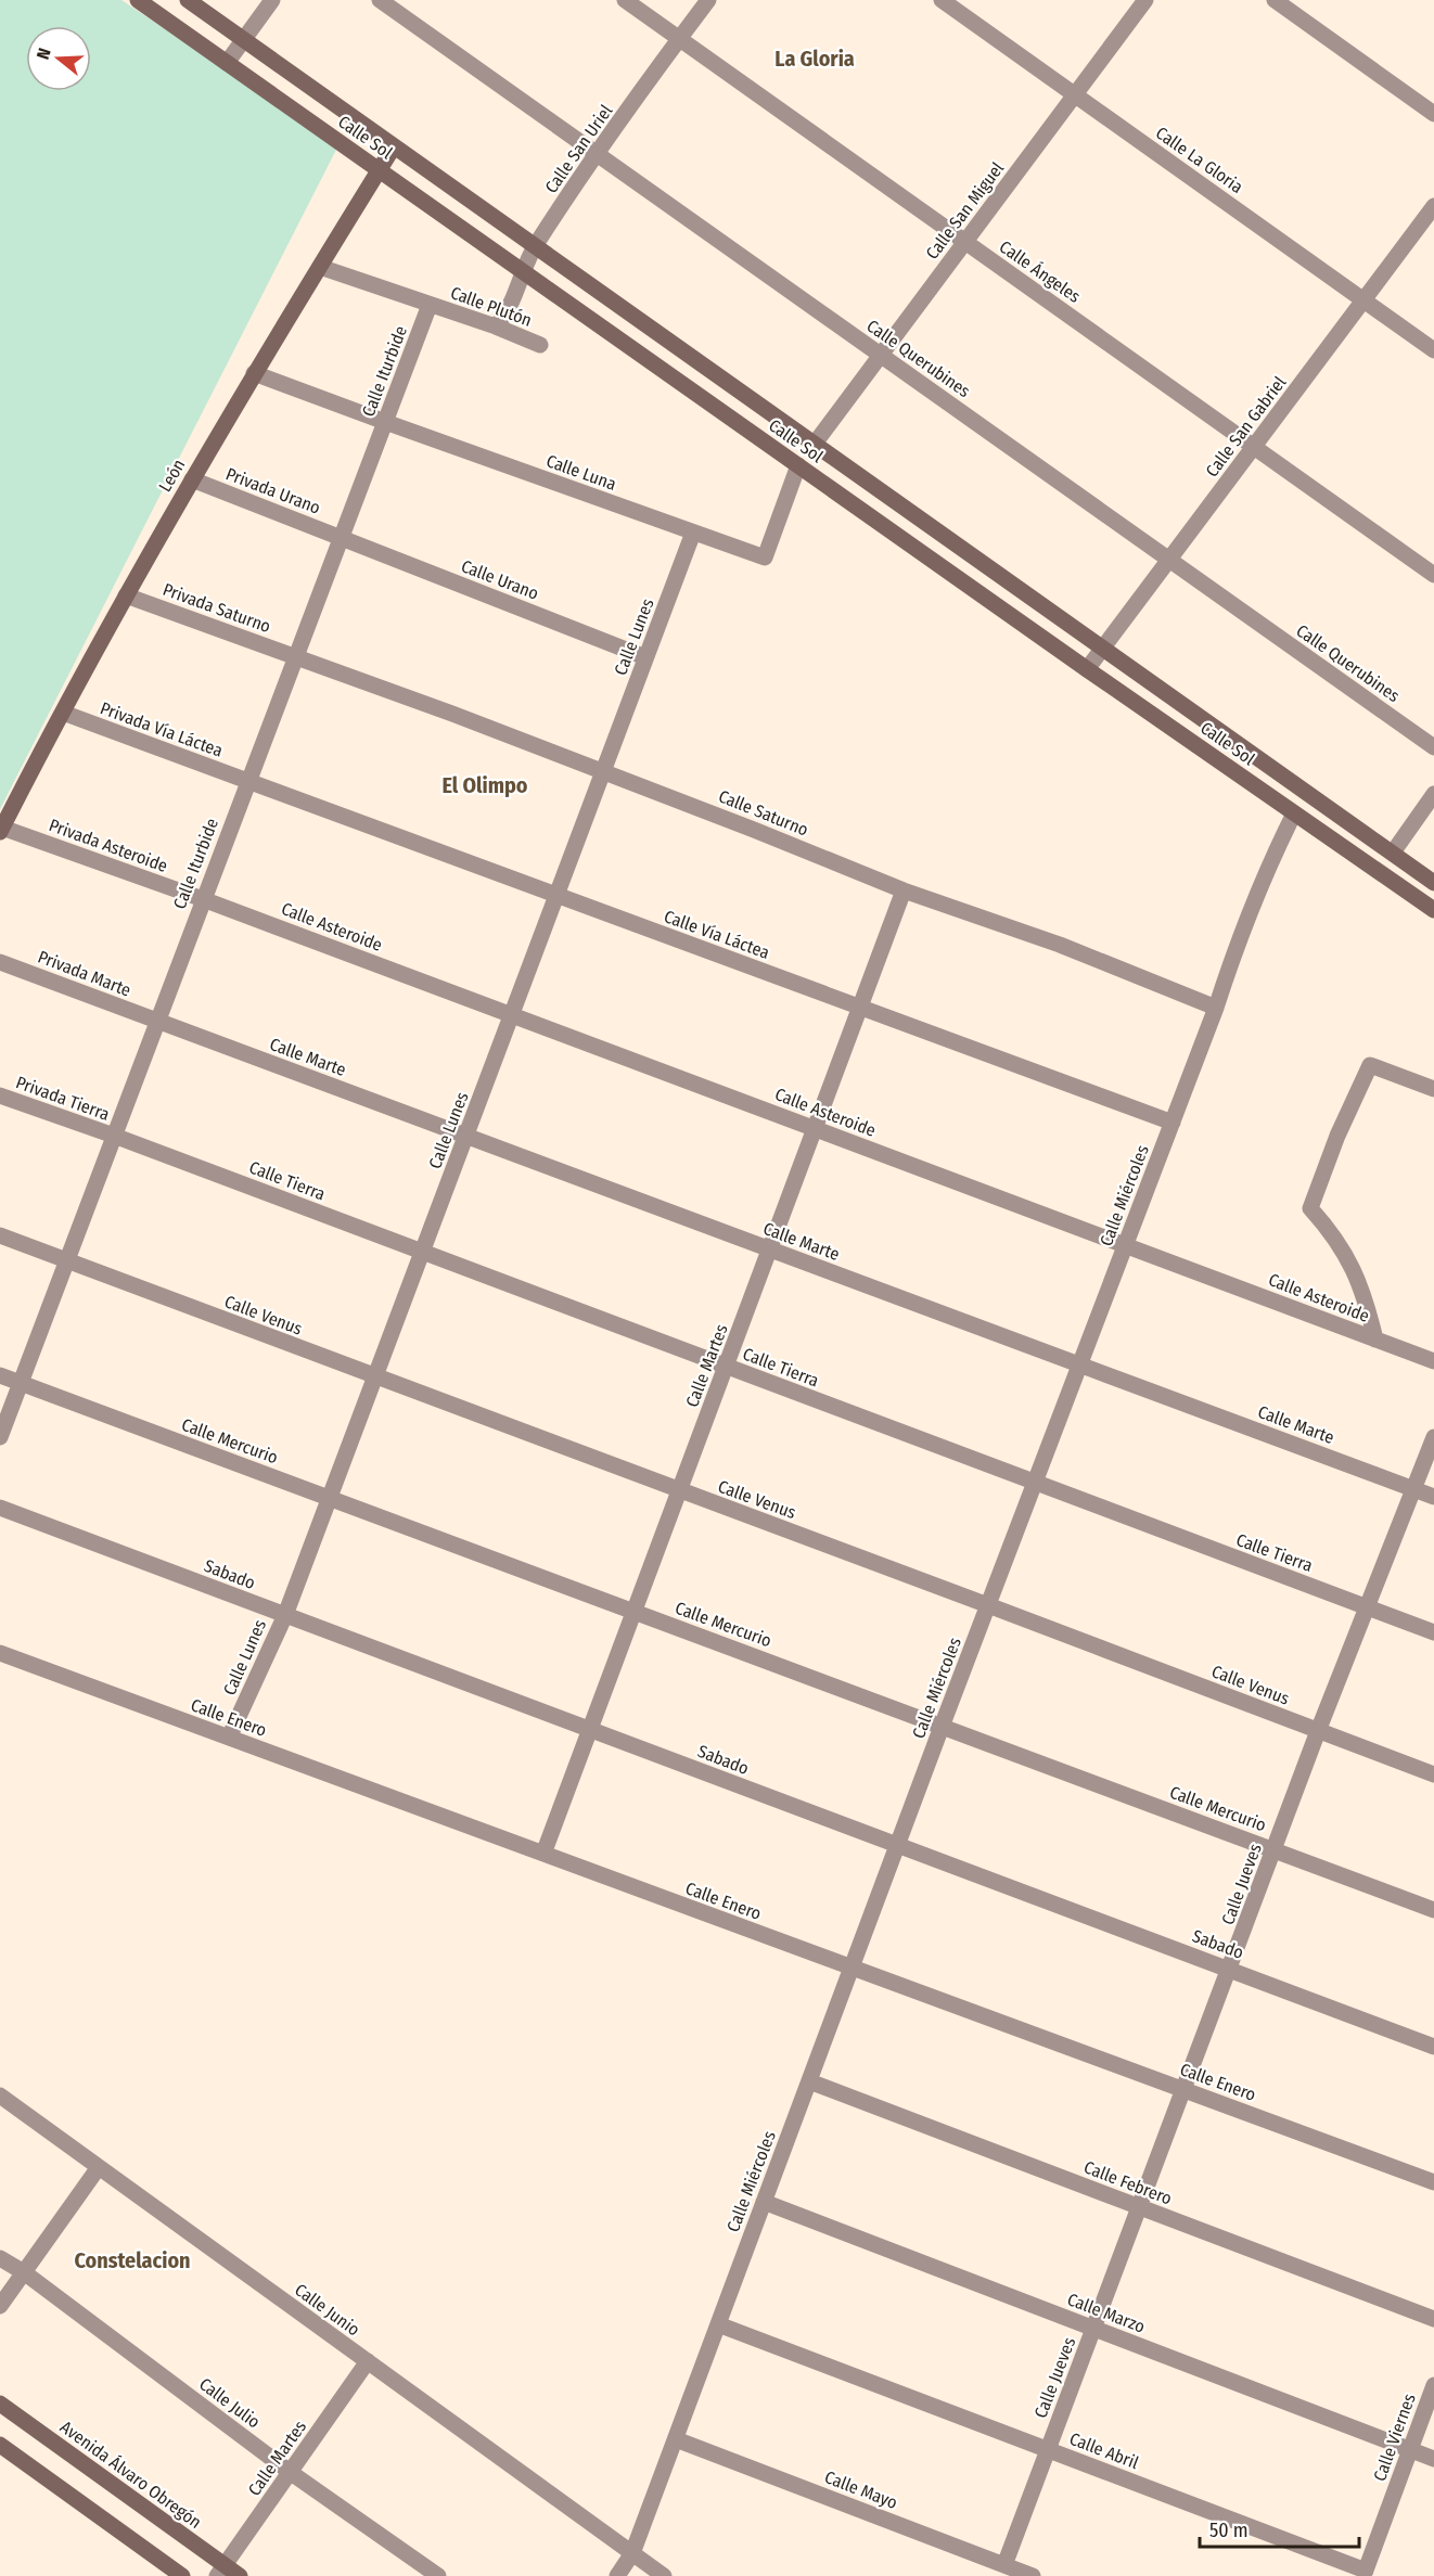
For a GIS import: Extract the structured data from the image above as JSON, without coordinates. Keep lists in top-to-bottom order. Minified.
{"streets":{"street":["Calle Sol","Calle San Uriel","Calle La Gloria","Calle San Miguel","Calle Ángeles","Calle Plutón","Calle Querubines","Calle Iturbide","Calle San Gabriel","Calle Luna","León","Privada Urano","Calle Urano","Privada Saturno","Calle Lunes","Privada Vía Láctea","Calle Saturno","Privada Asteroide","Calle Asteroide","Calle Vía Láctea","Privada Marte","Calle Marte","Privada Tierra","Calle Tierra","Calle Miércoles","Calle Venus","Calle Martes","Calle Mercurio","Sabado","Calle Enero","Calle Jueves","Calle Febrero","Calle Junio","Calle Marzo","Calle Julio","Calle Viernes","Calle Abril","Avenida Álvaro Obregón","Calle Mayo"]},"crossings":[["Calle Sol","Calle San Uriel"],["Calle Sol","Calle San Miguel"],["Calle Sol","Calle San Gabriel"],["Calle Sol","Calle Luna"],["Calle Sol","León"],["Calle Sol","Calle Miércoles"],["Calle San Uriel","Calle Ángeles"],["Calle San Uriel","Calle Plutón"],["Calle San Uriel","Calle Querubines"],["Calle La Gloria","Calle San Miguel"],["Calle La Gloria","Calle San Gabriel"],["Calle San Miguel","Calle Ángeles"],["Calle San Miguel","Calle Querubines"],["Calle Ángeles","Calle San Gabriel"],["Calle Plutón","Calle Iturbide"],["Calle Plutón","León"],["Calle Querubines","Calle San Gabriel"],["Calle Iturbide","Calle Luna"],["Calle Iturbide","Privada Urano"],["Calle Iturbide","Calle Urano"],["Calle Iturbide","Privada Saturno"],["Calle Iturbide","Privada Vía Láctea"],["Calle Iturbide","Calle Saturno"],["Calle Iturbide","Privada Asteroide"],["Calle Iturbide","Calle Asteroide"],["Calle Iturbide","Calle Vía Láctea"],["Calle Iturbide","Privada Marte"],["Calle Iturbide","Calle Marte"],["Calle Iturbide","Privada Tierra"],["Calle Iturbide","Calle Tierra"],["Calle Iturbide","Calle Venus"],["Calle Iturbide","Calle Mercurio"],["Calle Luna","León"],["Calle Luna","Calle Lunes"],["León","Privada Urano"],["León","Privada Saturno"],["León","Privada Vía Láctea"],["León","Privada Asteroide"],["Privada Urano","Calle Urano"],["Calle Urano","Calle Lunes"],["Privada Saturno","Calle Saturno"],["Calle Lunes","Calle Saturno"],["Calle Lunes","Calle Asteroide"],["Calle Lunes","Calle Vía Láctea"],["Calle Lunes","Calle Marte"],["Calle Lunes","Calle Tierra"],["Calle Lunes","Calle Venus"],["Calle Lunes","Calle Mercurio"],["Calle Lunes","Sabado"],["Calle Lunes","Calle Enero"],["Privada Vía Láctea","Calle Vía Láctea"],["Calle Saturno","Calle Miércoles"],["Calle Saturno","Calle Martes"],["Privada Asteroide","Calle Asteroide"],["Calle Asteroide","Calle Miércoles"],["Calle Asteroide","Calle Martes"],["Calle Vía Láctea","Calle Miércoles"],["Calle Vía Láctea","Calle Martes"],["Privada Marte","Calle Marte"],["Calle Marte","Calle Miércoles"],["Calle Marte","Calle Martes"],["Calle Marte","Calle Jueves"],["Privada Tierra","Calle Tierra"],["Calle Tierra","Calle Miércoles"],["Calle Tierra","Calle Martes"],["Calle Tierra","Calle Jueves"],["Calle Miércoles","Calle Venus"],["Calle Miércoles","Calle Mercurio"],["Calle Miércoles","Sabado"],["Calle Miércoles","Calle Enero"],["Calle Miércoles","Calle Febrero"],["Calle Miércoles","Calle Junio"],["Calle Miércoles","Calle Marzo"],["Calle Miércoles","Calle Abril"],["Calle Miércoles","Calle Mayo"],["Calle Venus","Calle Martes"],["Calle Venus","Calle Jueves"],["Calle Martes","Calle Mercurio"],["Calle Martes","Sabado"],["Calle Martes","Calle Enero"],["Calle Martes","Calle Junio"],["Calle Martes","Calle Julio"],["Calle Martes","Avenida Álvaro Obregón"],["Calle Mercurio","Calle Jueves"],["Sabado","Calle Jueves"],["Calle Enero","Calle Jueves"],["Calle Jueves","Calle Febrero"],["Calle Jueves","Calle Marzo"],["Calle Jueves","Calle Abril"],["Calle Jueves","Calle Mayo"],["Calle Marzo","Calle Viernes"],["Calle Viernes","Calle Abril"]],"districts":["La Gloria","El Olimpo","Constelacion"],"scale_bar":"50 m","north":"left"}
